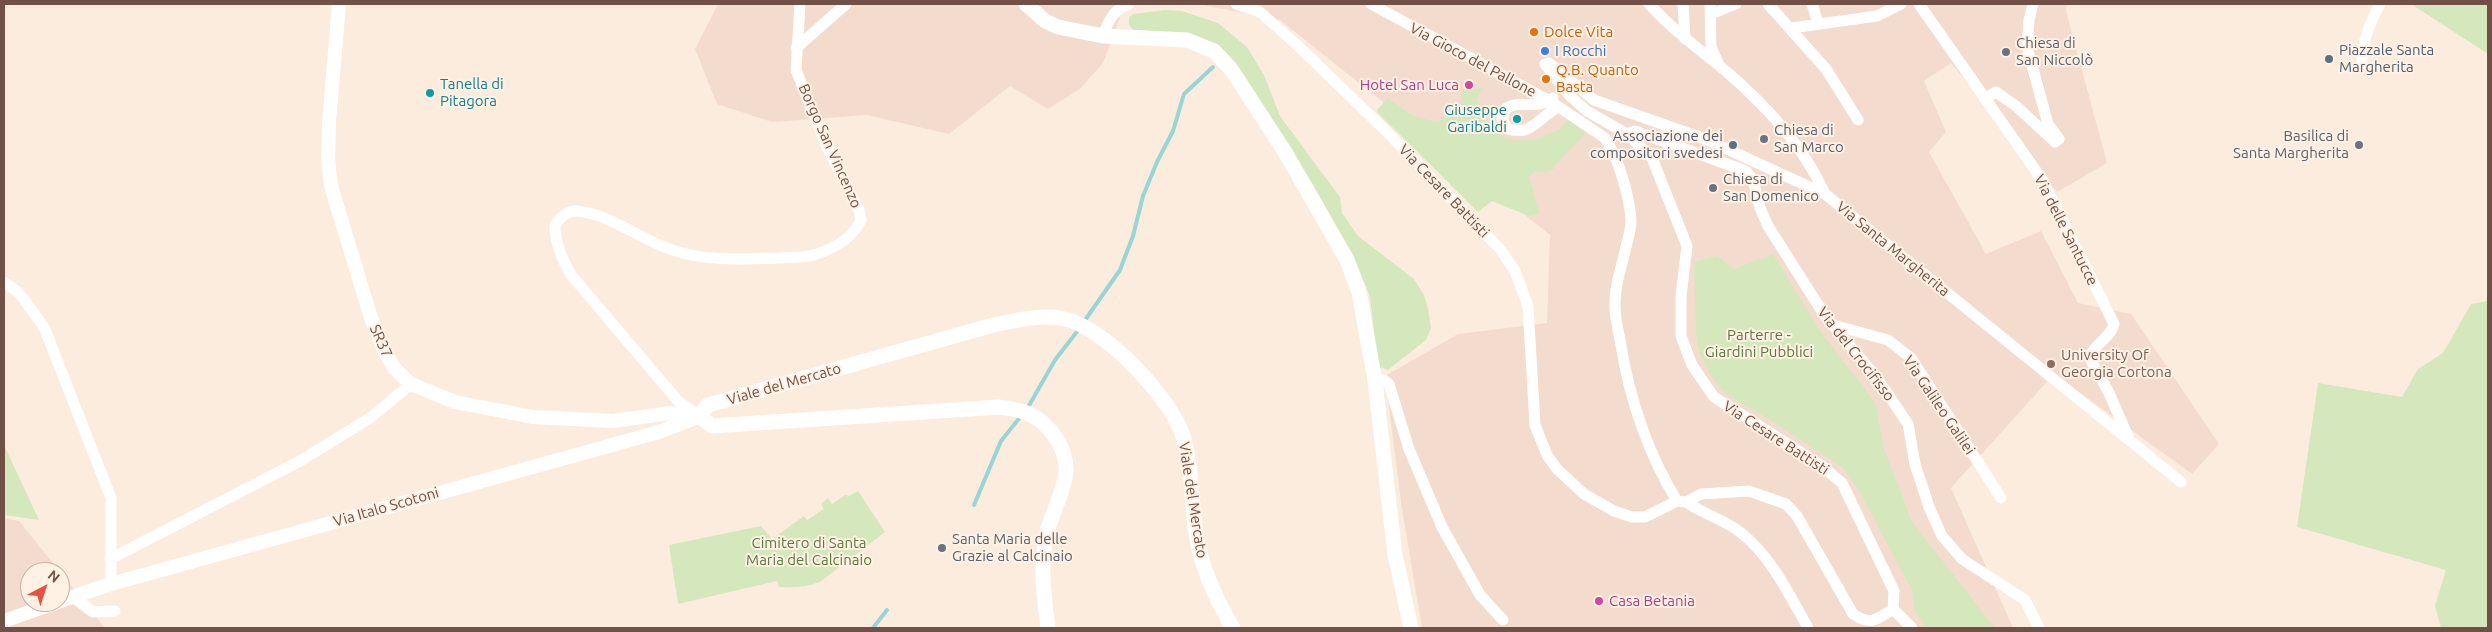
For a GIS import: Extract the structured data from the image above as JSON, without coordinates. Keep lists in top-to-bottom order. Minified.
{"streets":{"main road":["Viale del Mercato"],"street":["Via Gioco del Pallone","Borgo San Vincenzo","Via Cesare Battisti","Via delle Santucce","Via Santa Margherita","SR37","Via del Crocifisso","Via Galileo Galilei","Via Italo Scotoni"]},"crossings":[["Via Gioco del Pallone","Via Cesare Battisti"],["Borgo San Vincenzo","SR37"],["Borgo San Vincenzo","Viale del Mercato"],["Borgo San Vincenzo","Via Italo Scotoni"],["Via Cesare Battisti","Via Santa Margherita"],["Via Cesare Battisti","Via del Crocifisso"],["Via delle Santucce","Via Santa Margherita"],["SR37","Viale del Mercato"],["SR37","Via Italo Scotoni"],["Via del Crocifisso","Via Galileo Galilei"],["Viale del Mercato","Via Italo Scotoni"]],"parks":["Parterre - Giardini Pubblici","Cimitero di Santa Maria del Calcinaio"],"places":["Dolce Vita","I Rocchi","Chiesa di San Niccolò","Piazzale Santa Margherita","Q.B. Quanto Basta","Hotel San Luca","Tanella di Pitagora","Giuseppe Garibaldi","Chiesa di San Marco","Associazione dei compositori svedesi","Basilica di Santa Margherita","Chiesa di San Domenico","University Of Georgia Cortona","Santa Maria delle Grazie al Calcinaio","Casa Betania"],"north":"top right"}
